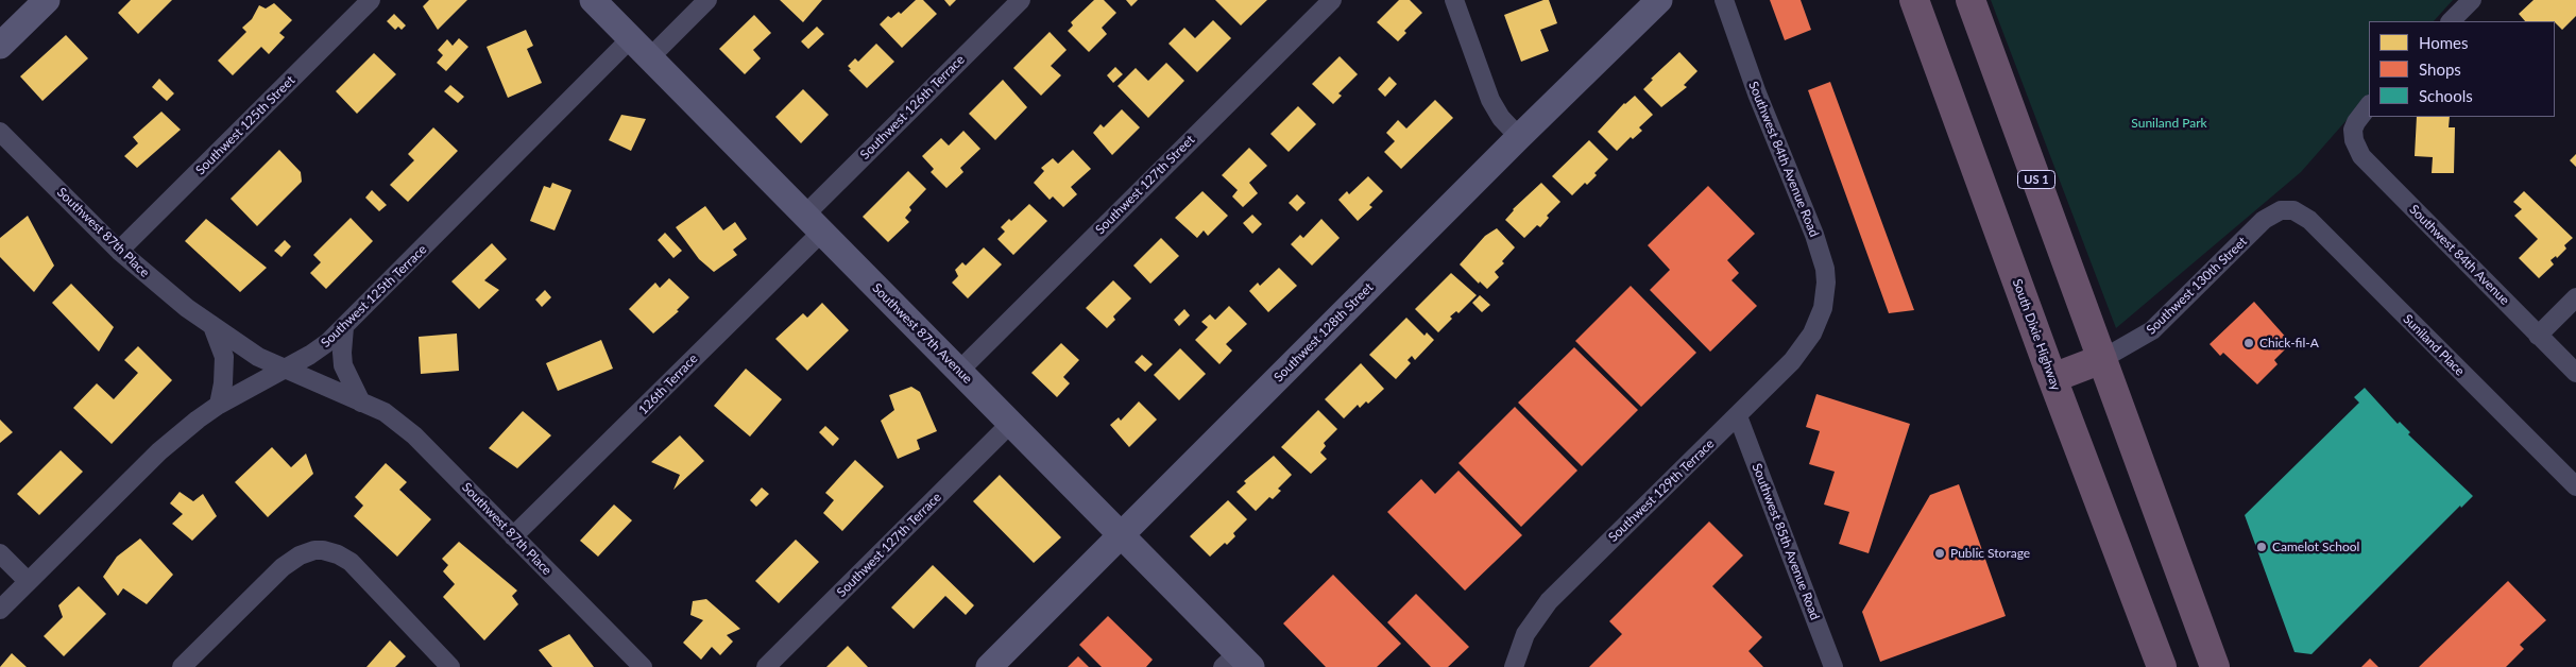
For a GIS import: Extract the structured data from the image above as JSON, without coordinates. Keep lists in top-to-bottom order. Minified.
{"streets":{"highway":["US 1","South Dixie Highway"],"street":["Southwest 126th Terrace","Southwest 125th Street","Southwest 84th Avenue Road","Southwest 127th Street","Southwest 87th Place","Southwest 84th Avenue","Southwest 130th Street","Southwest 125th Terrace","Southwest 128th Street","Southwest 87th Avenue","Suniland Place","126th Terrace","Southwest 129th Terrace","Southwest 85th Avenue Road","Southwest 127th Terrace"]},"crossings":[["Southwest 126th Terrace","Southwest 87th Avenue"],["Southwest 126th Terrace","126th Terrace"],["Southwest 125th Street","Southwest 87th Place"],["Southwest 84th Avenue Road","Southwest 129th Terrace"],["US 1","Southwest 130th Street"],["Southwest 127th Street","Southwest 87th Avenue"],["Southwest 87th Place","Southwest 125th Terrace"],["Southwest 87th Place","126th Terrace"],["Southwest 130th Street","Suniland Place"],["Southwest 125th Terrace","Southwest 87th Avenue"],["Southwest 128th Street","Southwest 87th Avenue"],["Southwest 87th Avenue","126th Terrace"],["Southwest 87th Avenue","Southwest 127th Terrace"],["Southwest 129th Terrace","Southwest 85th Avenue Road"]],"parks":["Suniland Park"],"places":["Chick-fil-A","Camelot School","Public Storage"],"legend":["Homes","Shops","Schools"]}
